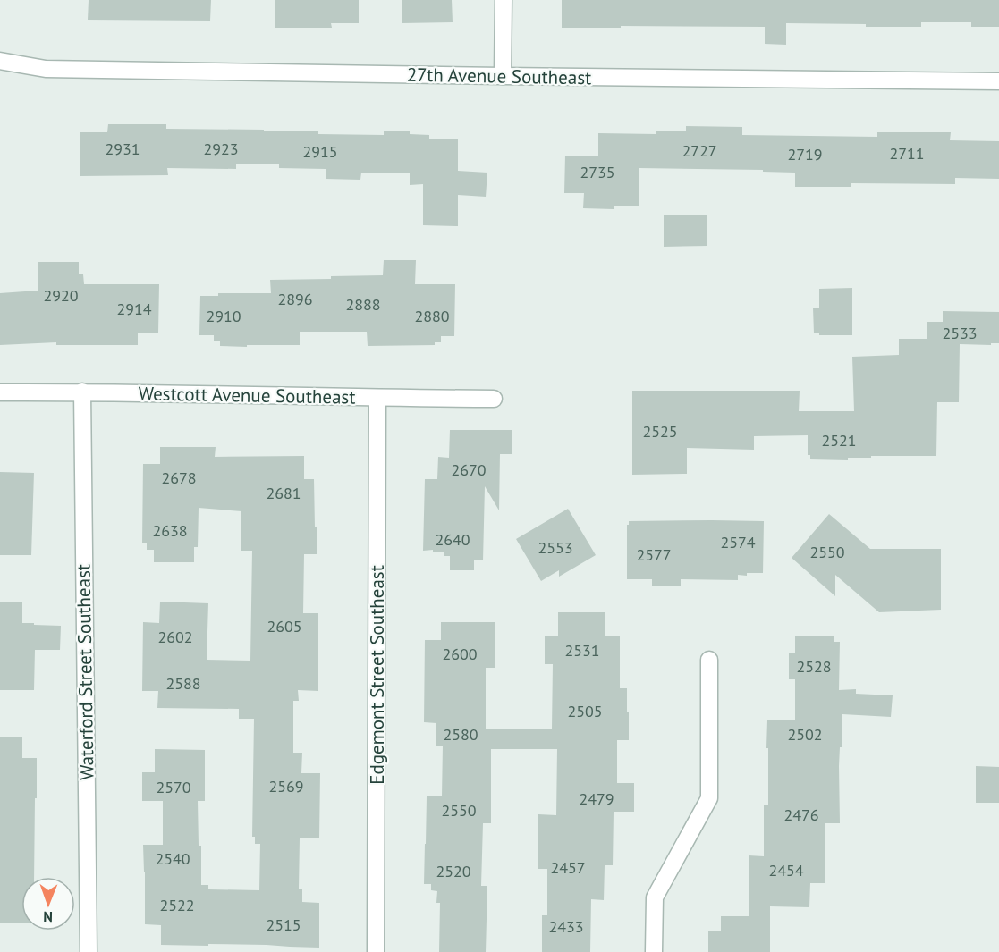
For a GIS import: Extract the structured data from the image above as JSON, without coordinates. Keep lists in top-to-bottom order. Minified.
{"streets":{"street":["27th Avenue Southeast","Westcott Avenue Southeast","Waterford Street Southeast","Edgemont Street Southeast"]},"crossings":[["Westcott Avenue Southeast","Waterford Street Southeast"],["Westcott Avenue Southeast","Edgemont Street Southeast"]],"house_numbers":["2931","2923","2727","2915","2711","2719","2735","2920","2896","2888","2914","2910","2880","2533","2525","2521","2670","2678","2681","2638","2640","2574","2553","2550","2577","2605","2602","2531","2600","2528","2588","2505","2580","2502","2569","2570","2479","2550","2476","2540","2457","2454","2520","2522","2515","2433"],"north":"bottom"}
